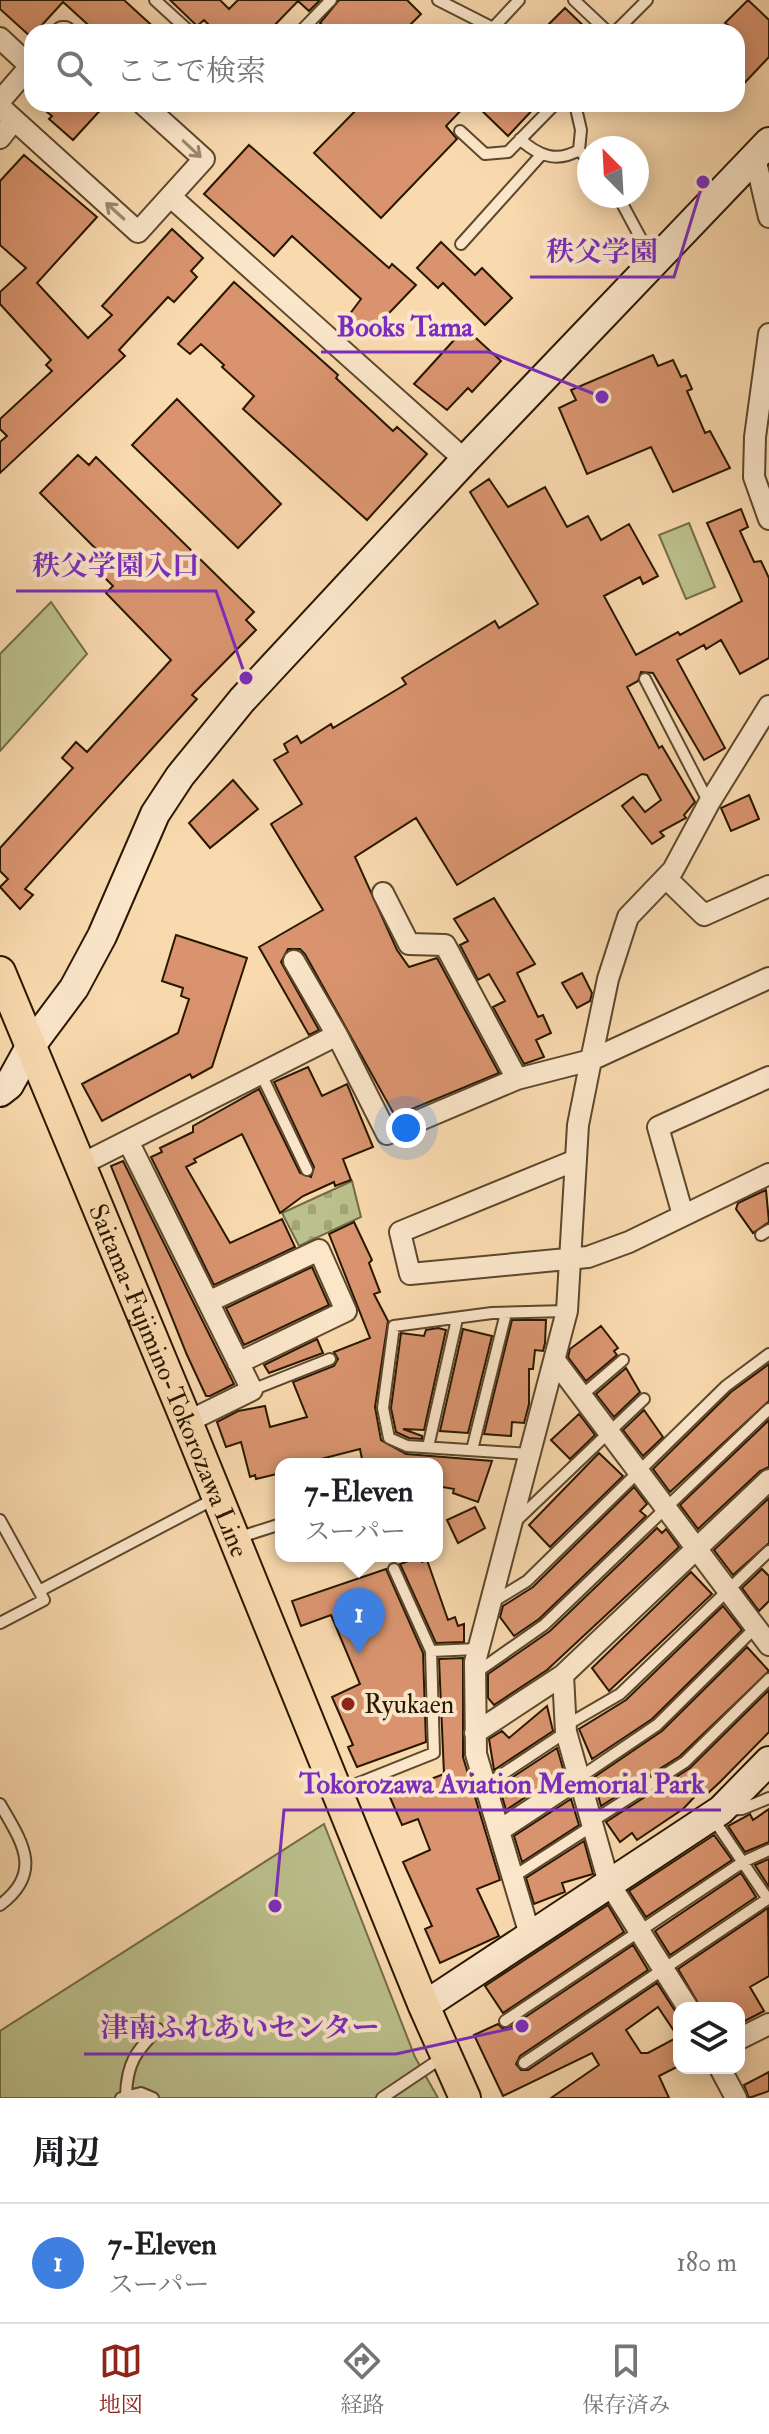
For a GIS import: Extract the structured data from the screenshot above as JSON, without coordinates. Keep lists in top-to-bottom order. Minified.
{"streets":{"main road":["Saitama-Fujimino-Tokorozawa Line"]},"places":["秩父学園","Books Tama","秩父学園入口","Ryukaen","Tokorozawa Aviation Memorial Park","津南ふれあいセンター"],"north":"top left","page":{"search":"ここで検索","popup":["7-Eleven","スーパー"],"pins":"1","heading":"周辺","list":[{"mark":"1","name":"7-Eleven","note":"スーパー","value":"180 m"}],"nav":["地図","経路","保存済み"]}}
